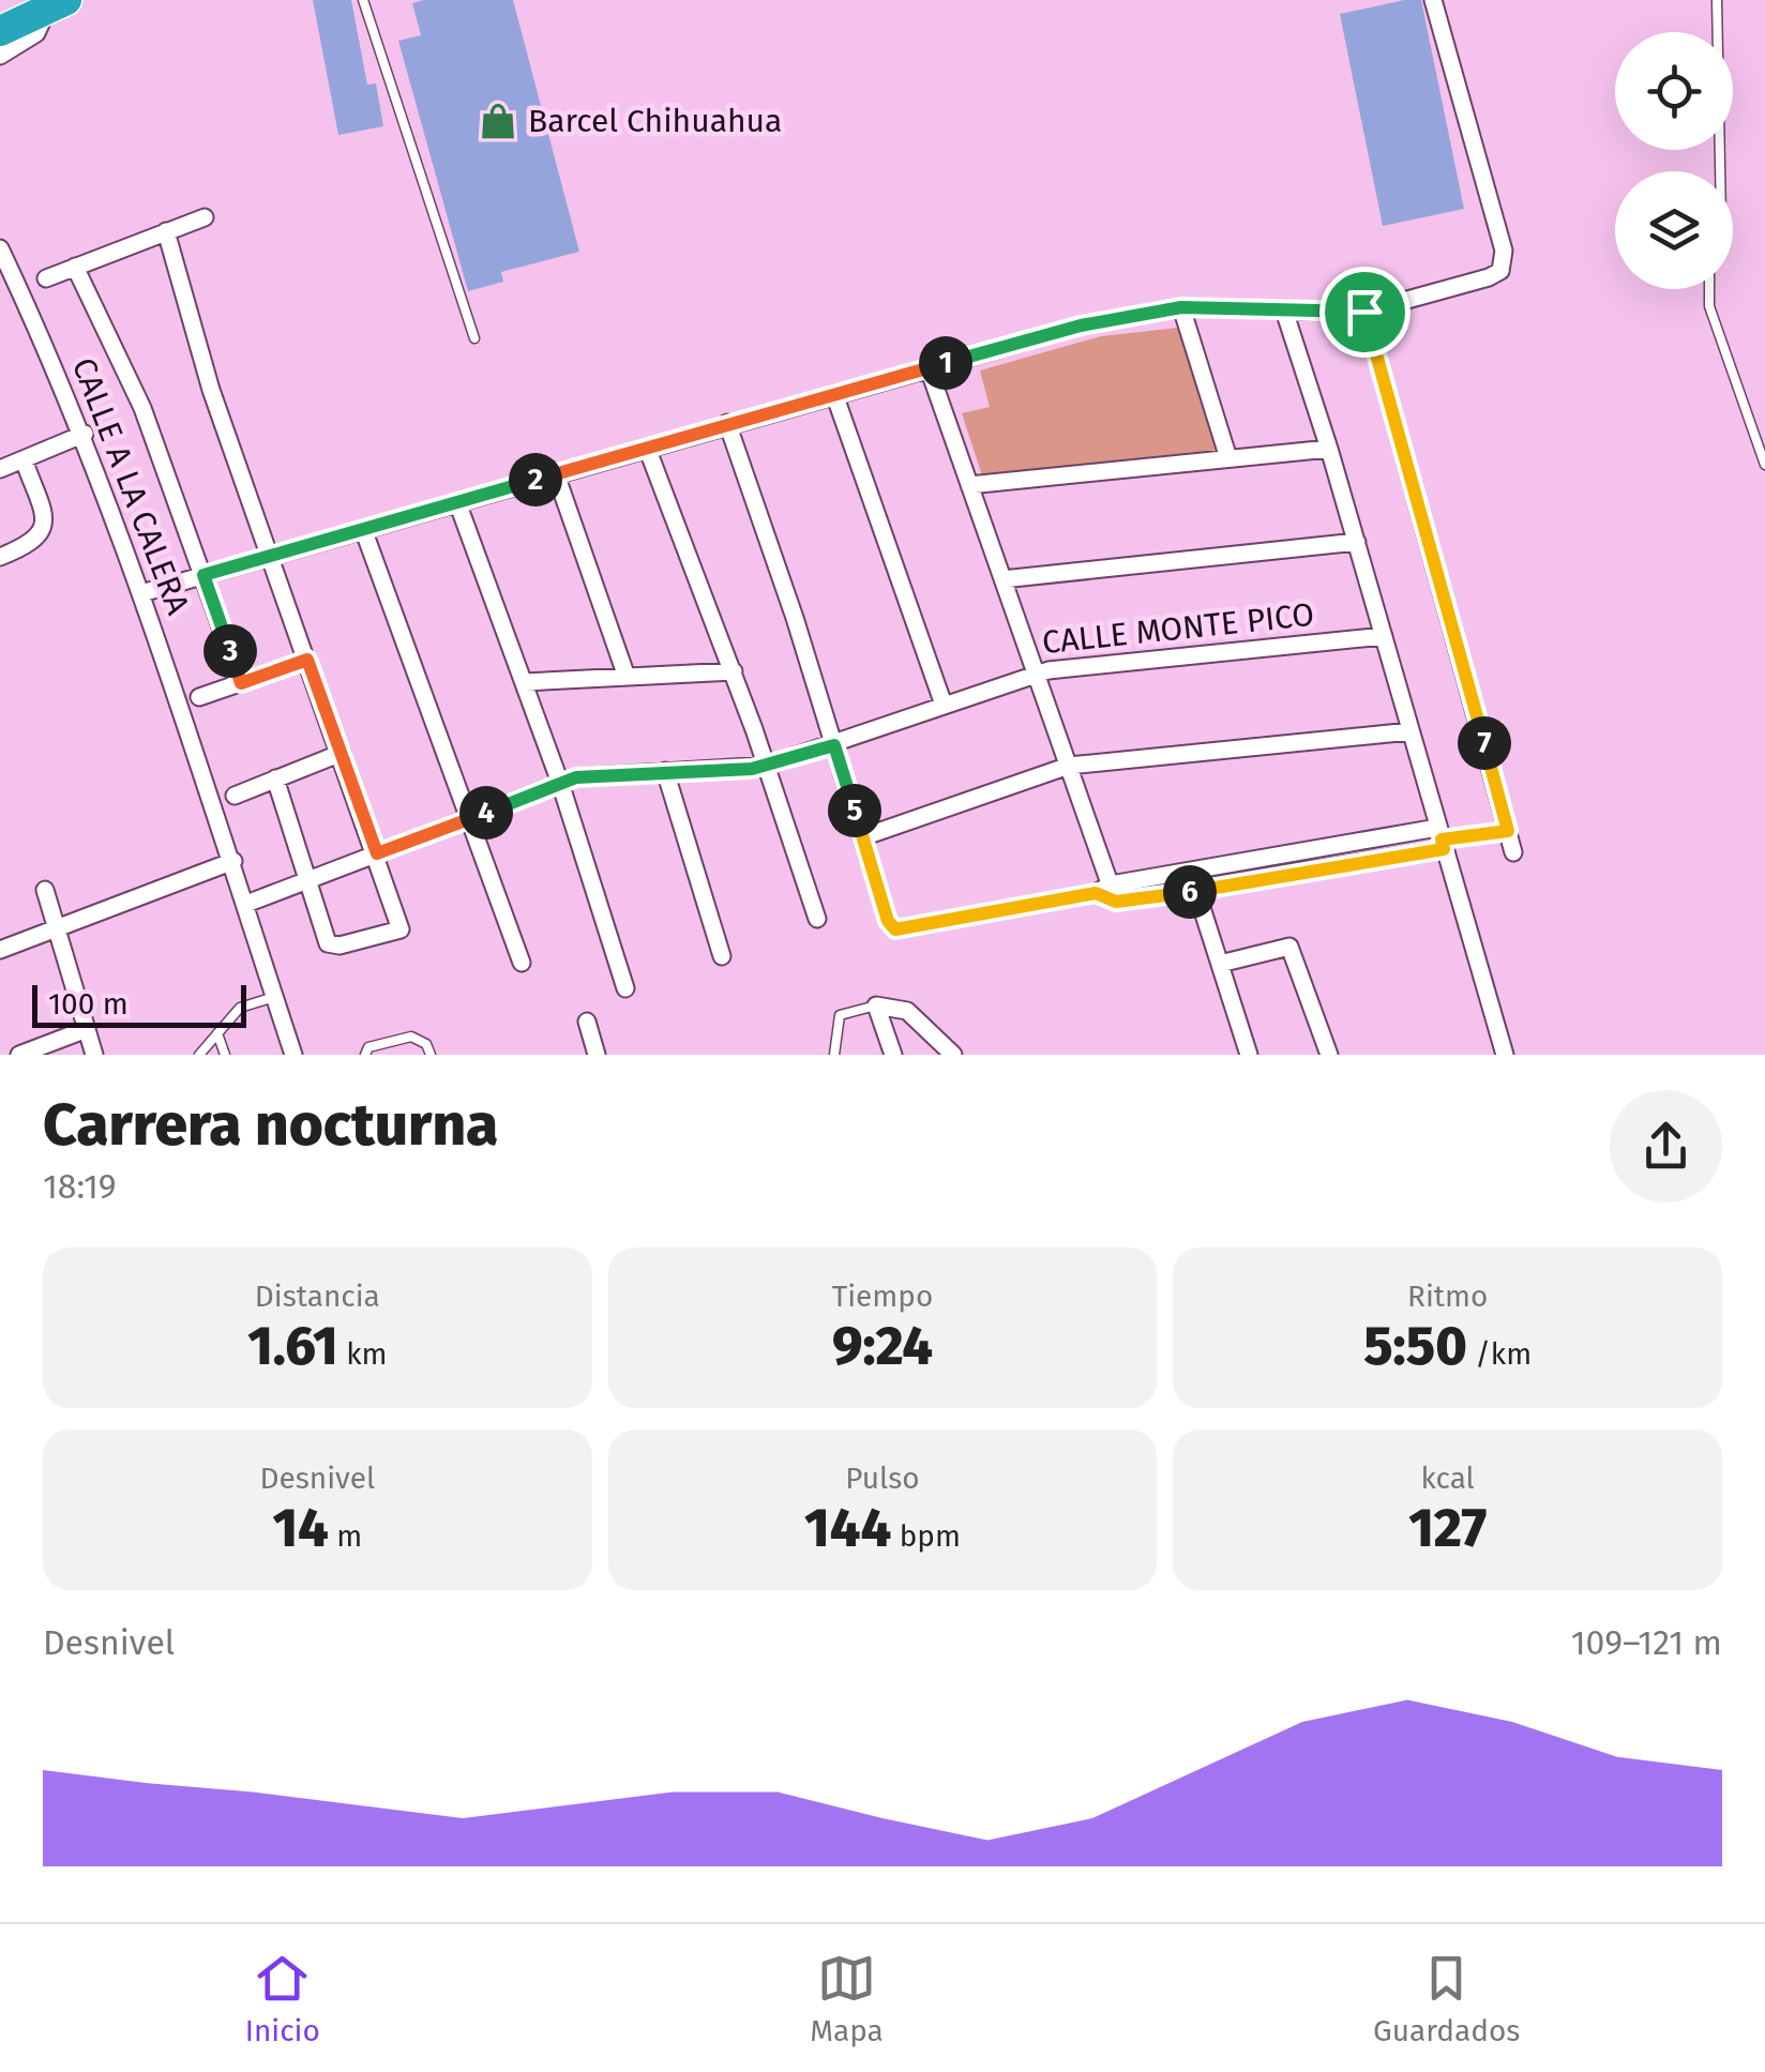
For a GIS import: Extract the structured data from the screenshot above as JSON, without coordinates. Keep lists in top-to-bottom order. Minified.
{"streets":{"street":["CALLE A LA CALERA","CALLE MONTE PICO"]},"crossings":[["CALLE A LA CALERA","CALLE MONTE PICO"]],"places":{"shop":["Barcel Chihuahua"]},"scale_bar":"100 m","page":{"pins":["1","2","3","7","5","4","6"],"scale":"100 m","heading":["Carrera nocturna","18:19"],"stats":[["Distancia","1.61 km"],["Tiempo","9:24"],["Ritmo","5:50 /km"],["Desnivel","14 m"],["Pulso","144 bpm"],["kcal","127"]],"chart":["Desnivel","109–121 m"],"tabs":["Inicio","Mapa","Guardados"]}}
